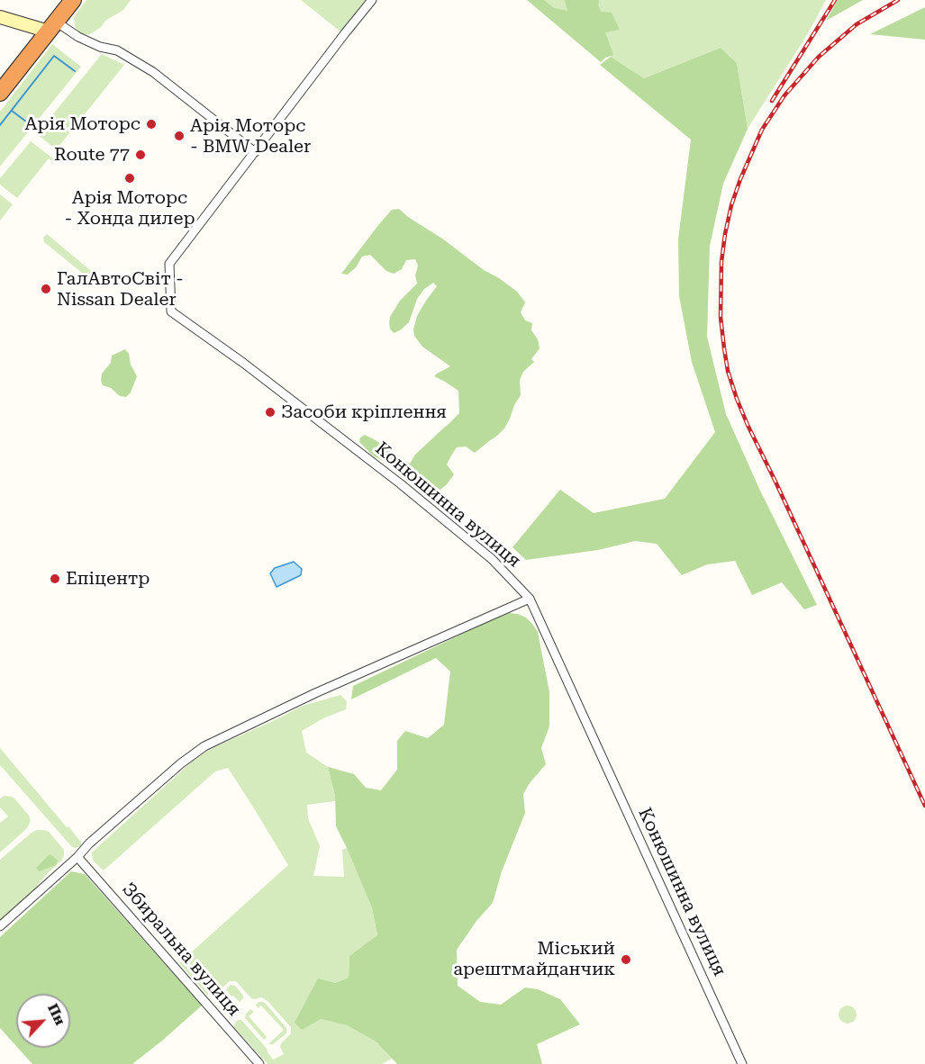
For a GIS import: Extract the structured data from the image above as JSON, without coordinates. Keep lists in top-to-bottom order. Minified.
{"streets":{"street":["Конюшинна вулиця","Збиральна вулиця"]},"places":["Арія Моторс","Арія Моторс - BMW Dealer","Route 77","Арія Моторс - Хонда дилер","ГалАвтоСвіт - Nissan Dealer","Засоби кріплення","Епіцентр","Міський арештмайданчик"],"north":"top right"}
